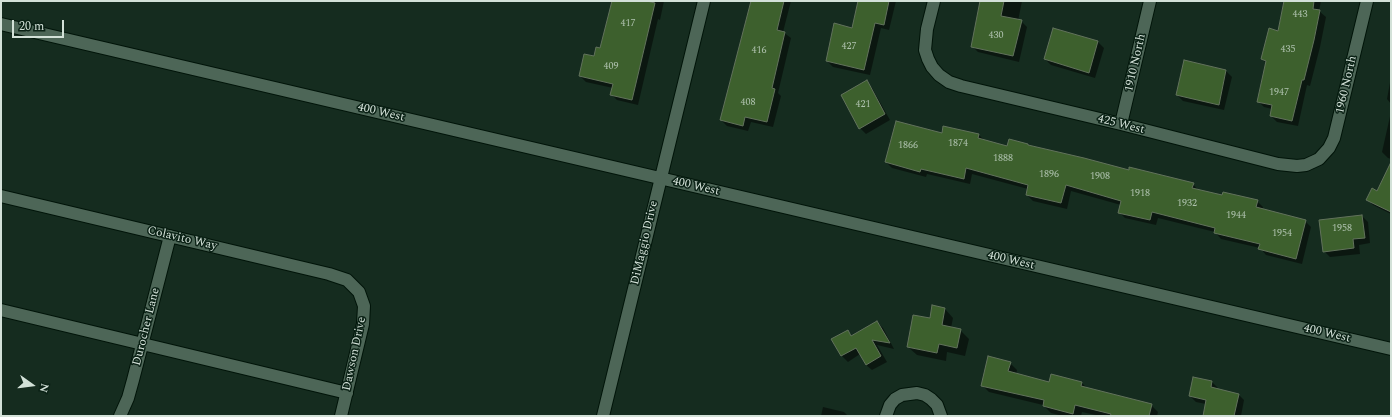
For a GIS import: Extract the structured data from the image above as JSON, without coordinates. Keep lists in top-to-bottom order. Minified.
{"streets":{"street":["1910 North","1960 North","400 West","425 West","Colavito Way","DiMaggio Drive","Durocher Lane","Dawson Drive"]},"crossings":[["1910 North","425 West"],["1960 North","425 West"],["400 West","DiMaggio Drive"],["Colavito Way","Durocher Lane"],["Colavito Way","Dawson Drive"]],"house_numbers":["443","417","430","427","435","416","409","1947","408","421","1874","1866","1888","1896","1908","1918","1932","1944","1958","1954"],"scale_bar":"20 m","north":"right"}
